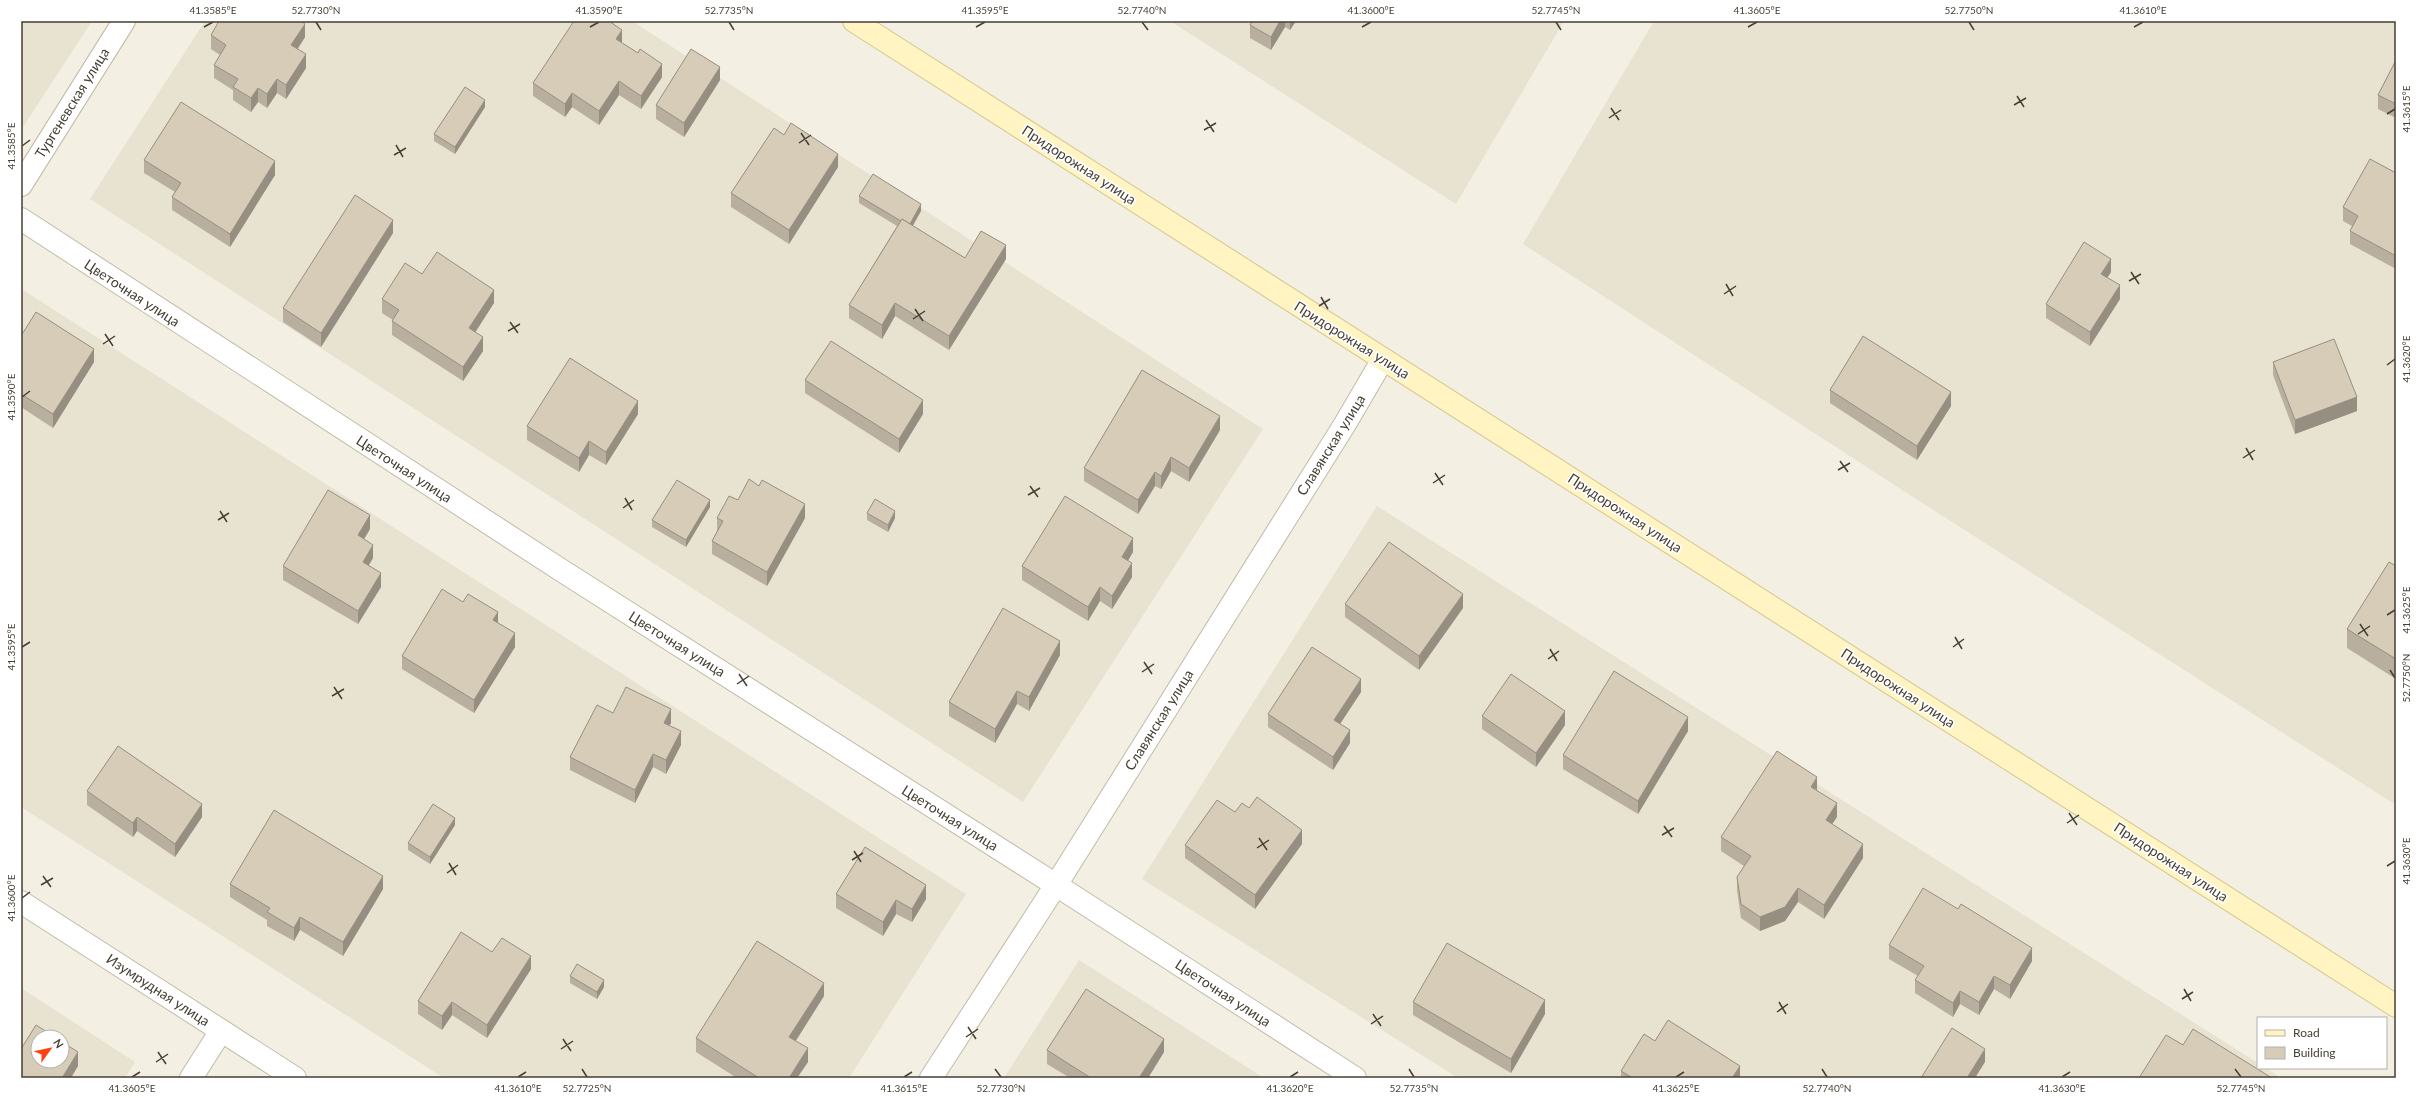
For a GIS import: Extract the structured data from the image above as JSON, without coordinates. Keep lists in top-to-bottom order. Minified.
{"streets":{"street":["Тургеневская улица","Придорожная улица","Цветочная улица","Славянская улица","Изумрудная улица"]},"crossings":[["Придорожная улица","Славянская улица"],["Цветочная улица","Славянская улица"]],"legend":["Road","Building"],"north":"top right","coordinates":["41.3585°E","52.7730°N","41.3590°E","52.7735°N","41.3595°E","52.7740°N","41.3600°E","52.7745°N","41.3605°E","52.7750°N","41.3610°E","41.3615°E","41.3620°E","41.3625°E","41.3630°E","52.7725°N"]}
